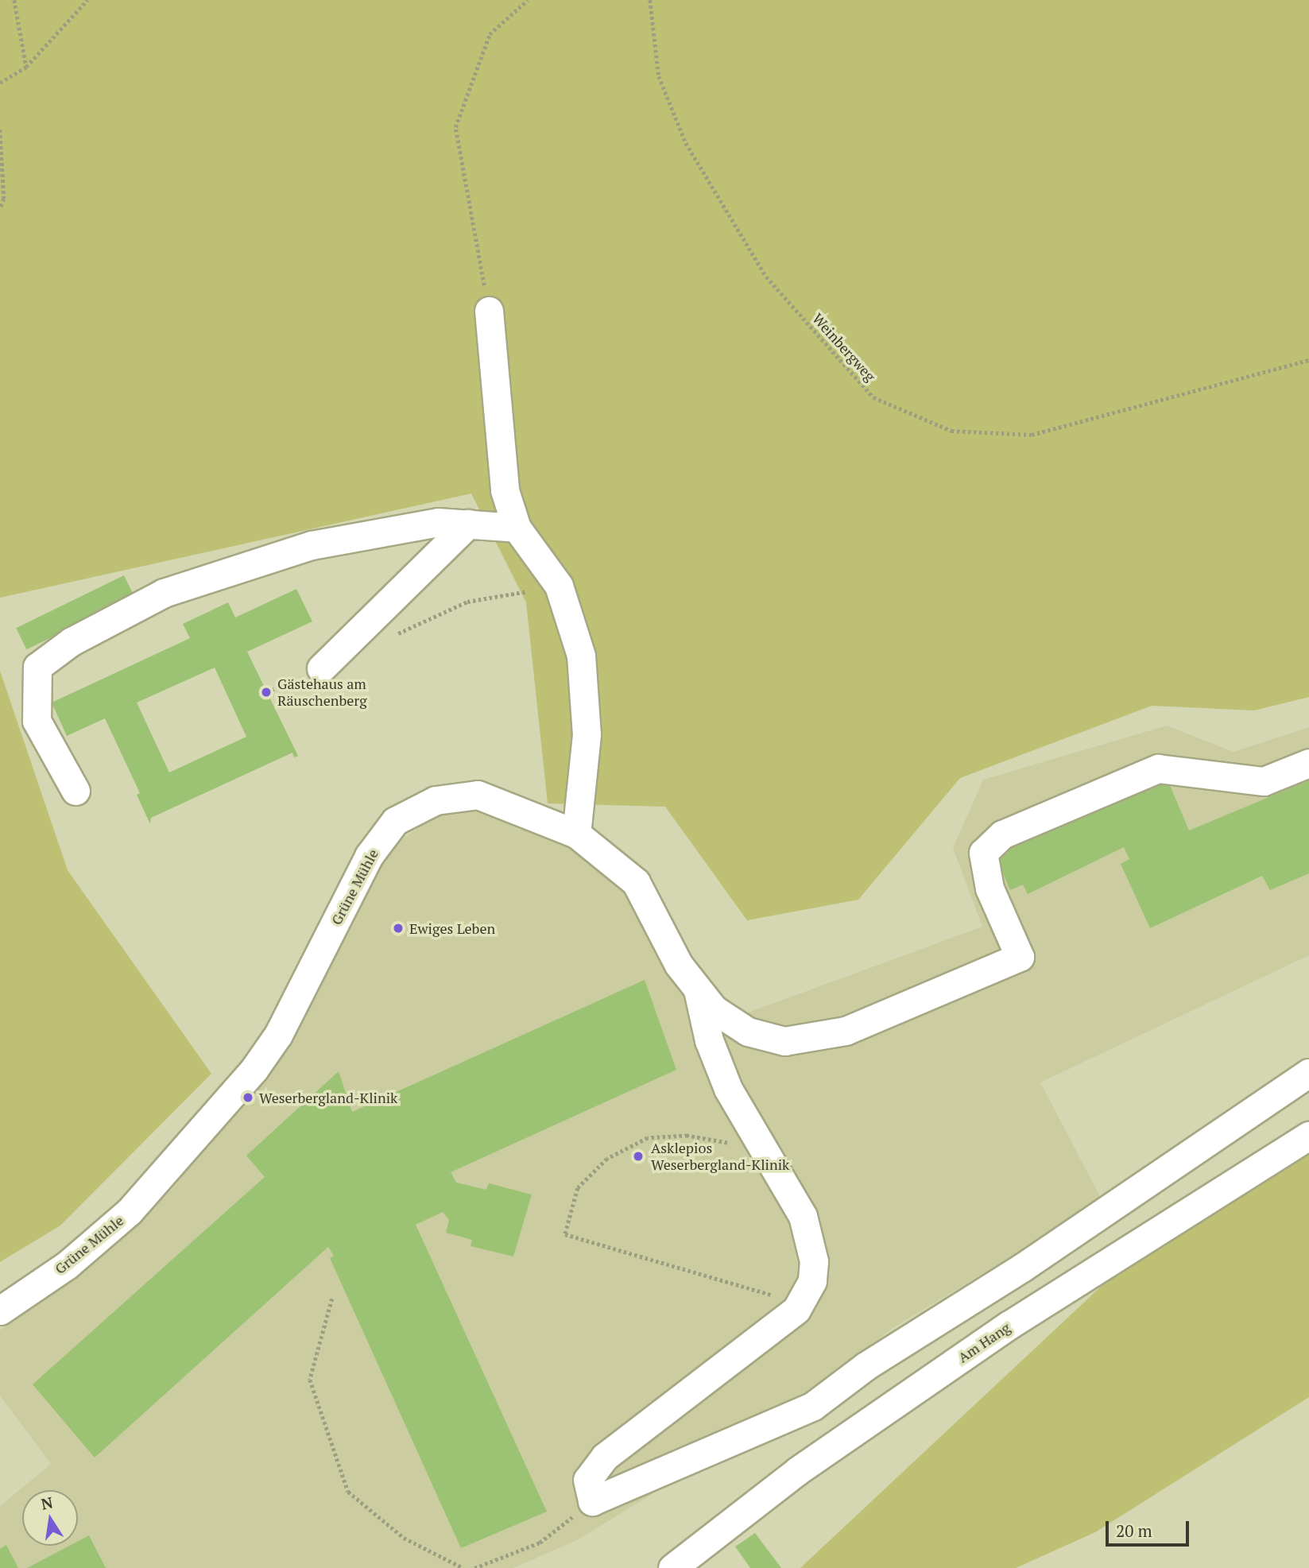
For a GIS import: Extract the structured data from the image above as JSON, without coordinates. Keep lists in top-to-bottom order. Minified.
{"streets":{"street":["Grüne Mühle","Am Hang"],"path":["Weinbergweg"]},"places":["Gästehaus am Räuschenberg","Ewiges Leben","Weserbergland-Klinik","Asklepios Weserbergland-Klinik"],"scale_bar":"20 m","north":"top"}
